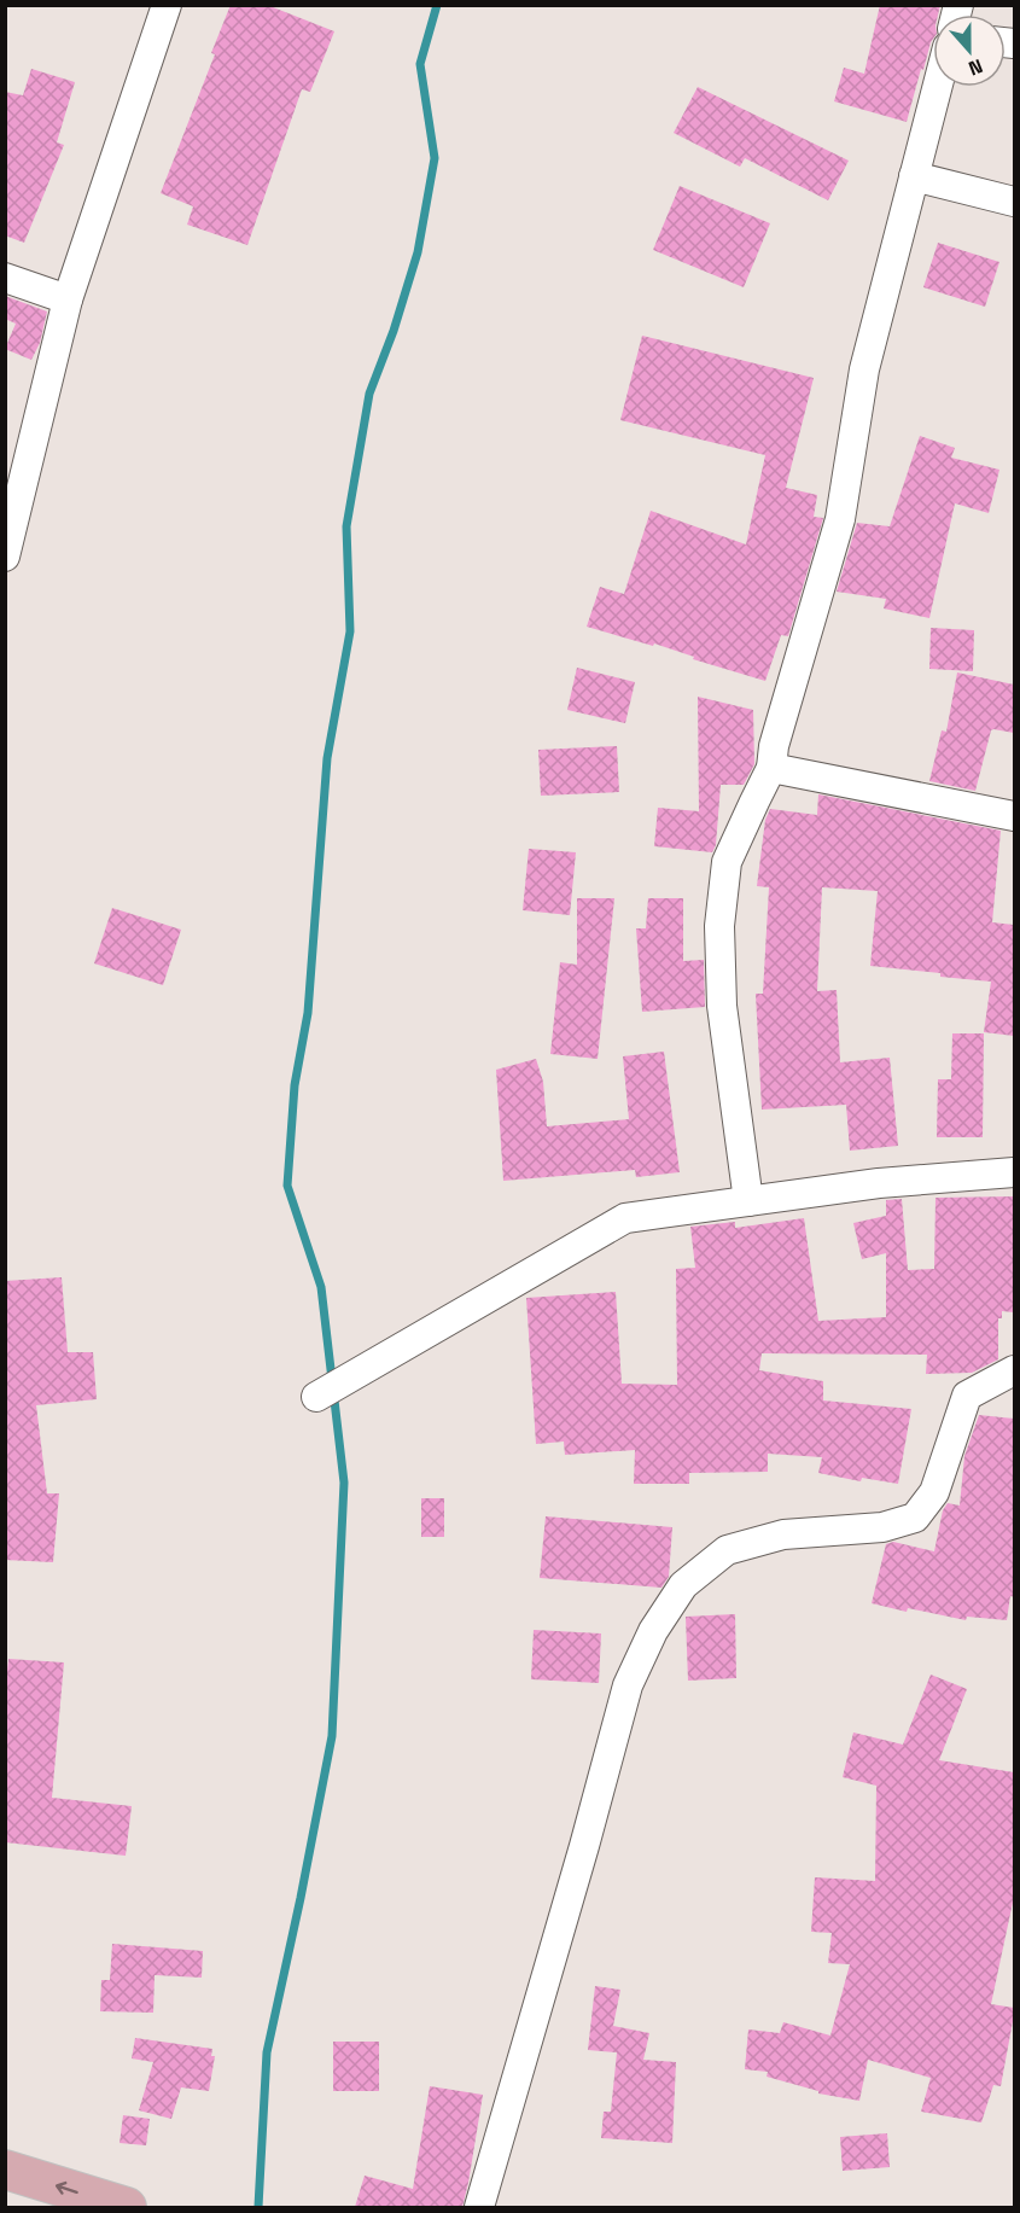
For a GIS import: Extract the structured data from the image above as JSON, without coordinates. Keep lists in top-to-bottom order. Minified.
{"north":"bottom"}
